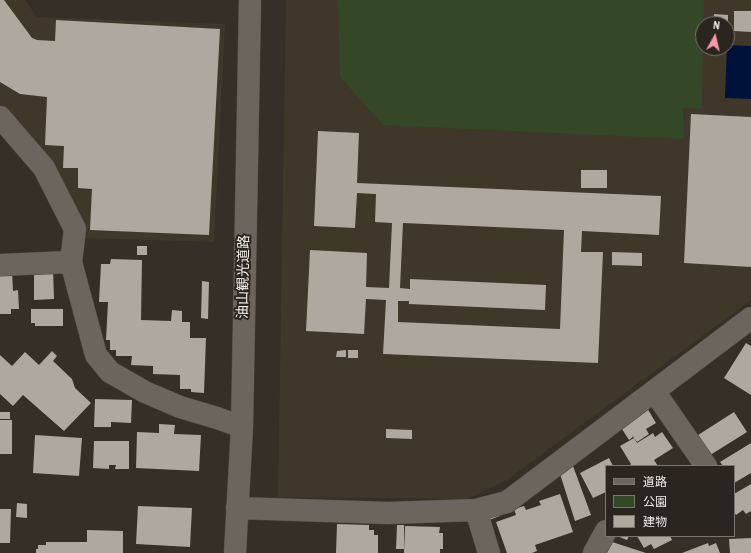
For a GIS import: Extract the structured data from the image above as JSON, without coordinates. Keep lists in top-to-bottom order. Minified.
{"streets":{"street":["油山観光道路"]},"legend":["道路","公園","建物"],"north":"top"}
